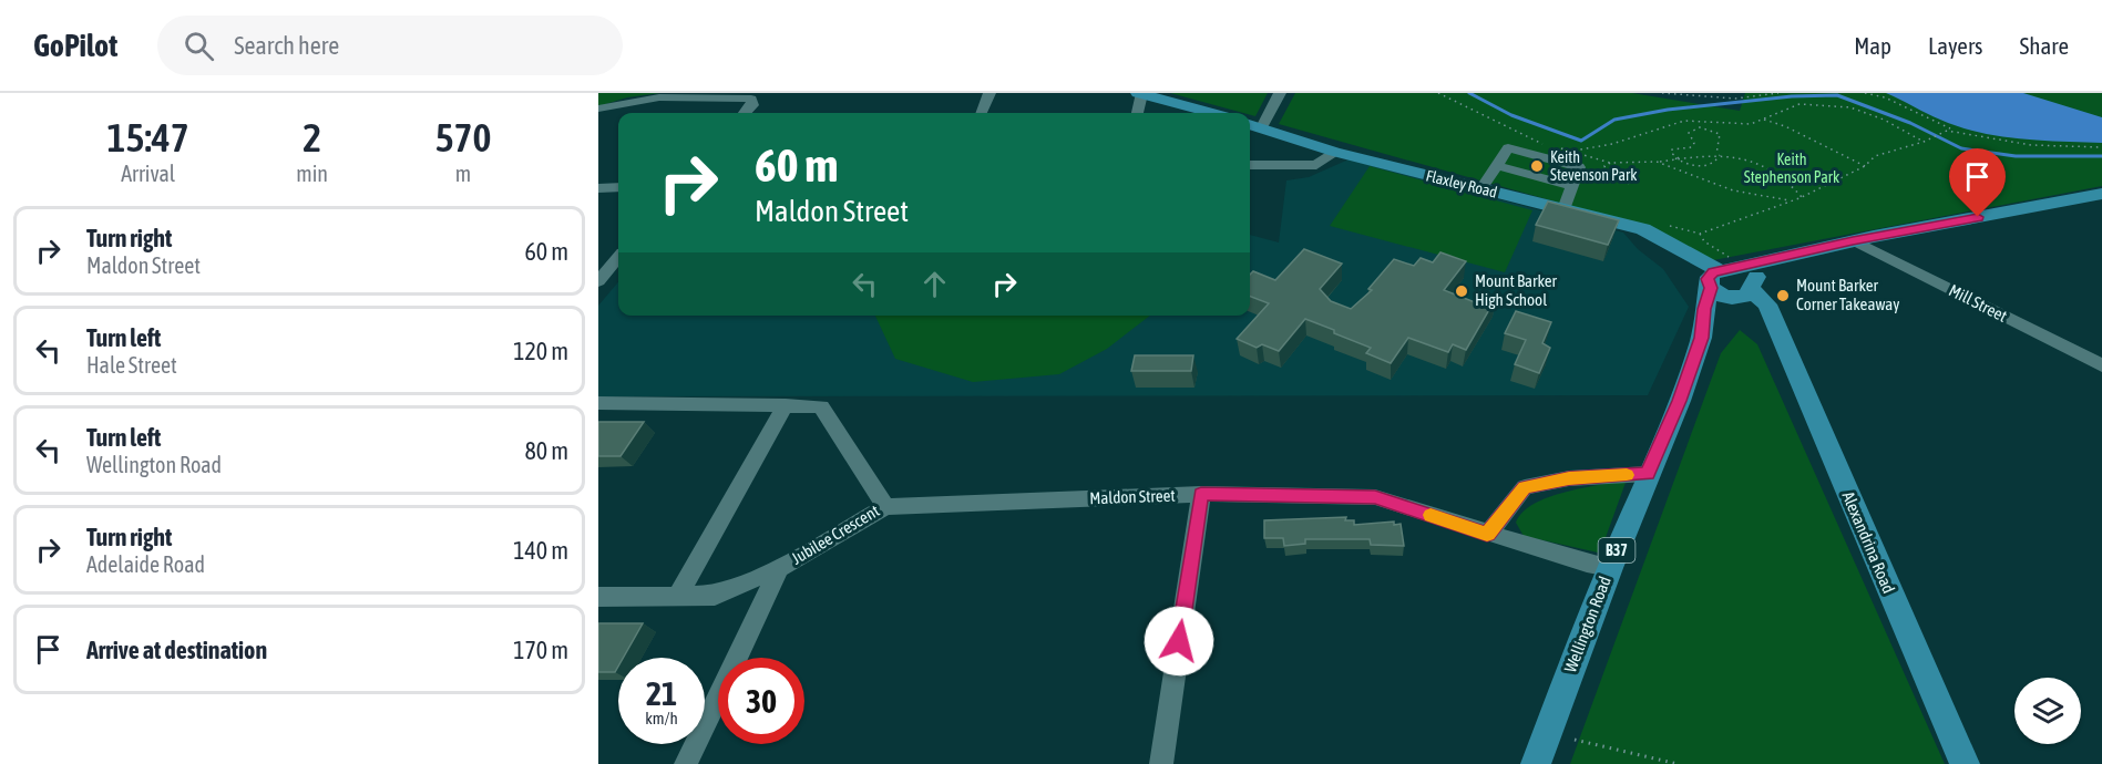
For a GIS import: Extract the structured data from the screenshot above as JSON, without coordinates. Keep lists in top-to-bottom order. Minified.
{"streets":{"main road":["Flaxley Road","Alexandrina Road","B37","Wellington Road"],"street":["Mill Street","Maldon Street","Jubilee Crescent"]},"crossings":[["Flaxley Road","Alexandrina Road"],["Flaxley Road","B37"],["Flaxley Road","Wellington Road"],["Mill Street","B37"],["Maldon Street","Jubilee Crescent"],["Maldon Street","Wellington Road"],["Alexandrina Road","B37"],["Alexandrina Road","Wellington Road"],["B37","Wellington Road"]],"parks":["Keith Stephenson Park"],"places":["Keith Stevenson Park","Mount Barker High School","Mount Barker Corner Takeaway"],"page":{"header":"GoPilot","search":"Search here","nav":["Map","Layers","Share"],"eta":["15:47","Arrival","2","min","570","m"],"turn":["60 m","Maldon Street"],"list":[{"name":"Turn right","note":"Maldon Street","value":"60 m"},{"name":"Turn left","note":"Hale Street","value":"120 m"},{"name":"Turn left","note":"Wellington Road","value":"80 m"},{"name":"Turn right","note":"Adelaide Road","value":"140 m"},{"name":"Arrive at destination","value":"170 m"}],"speed":"21 km/h","limit":"30"}}
